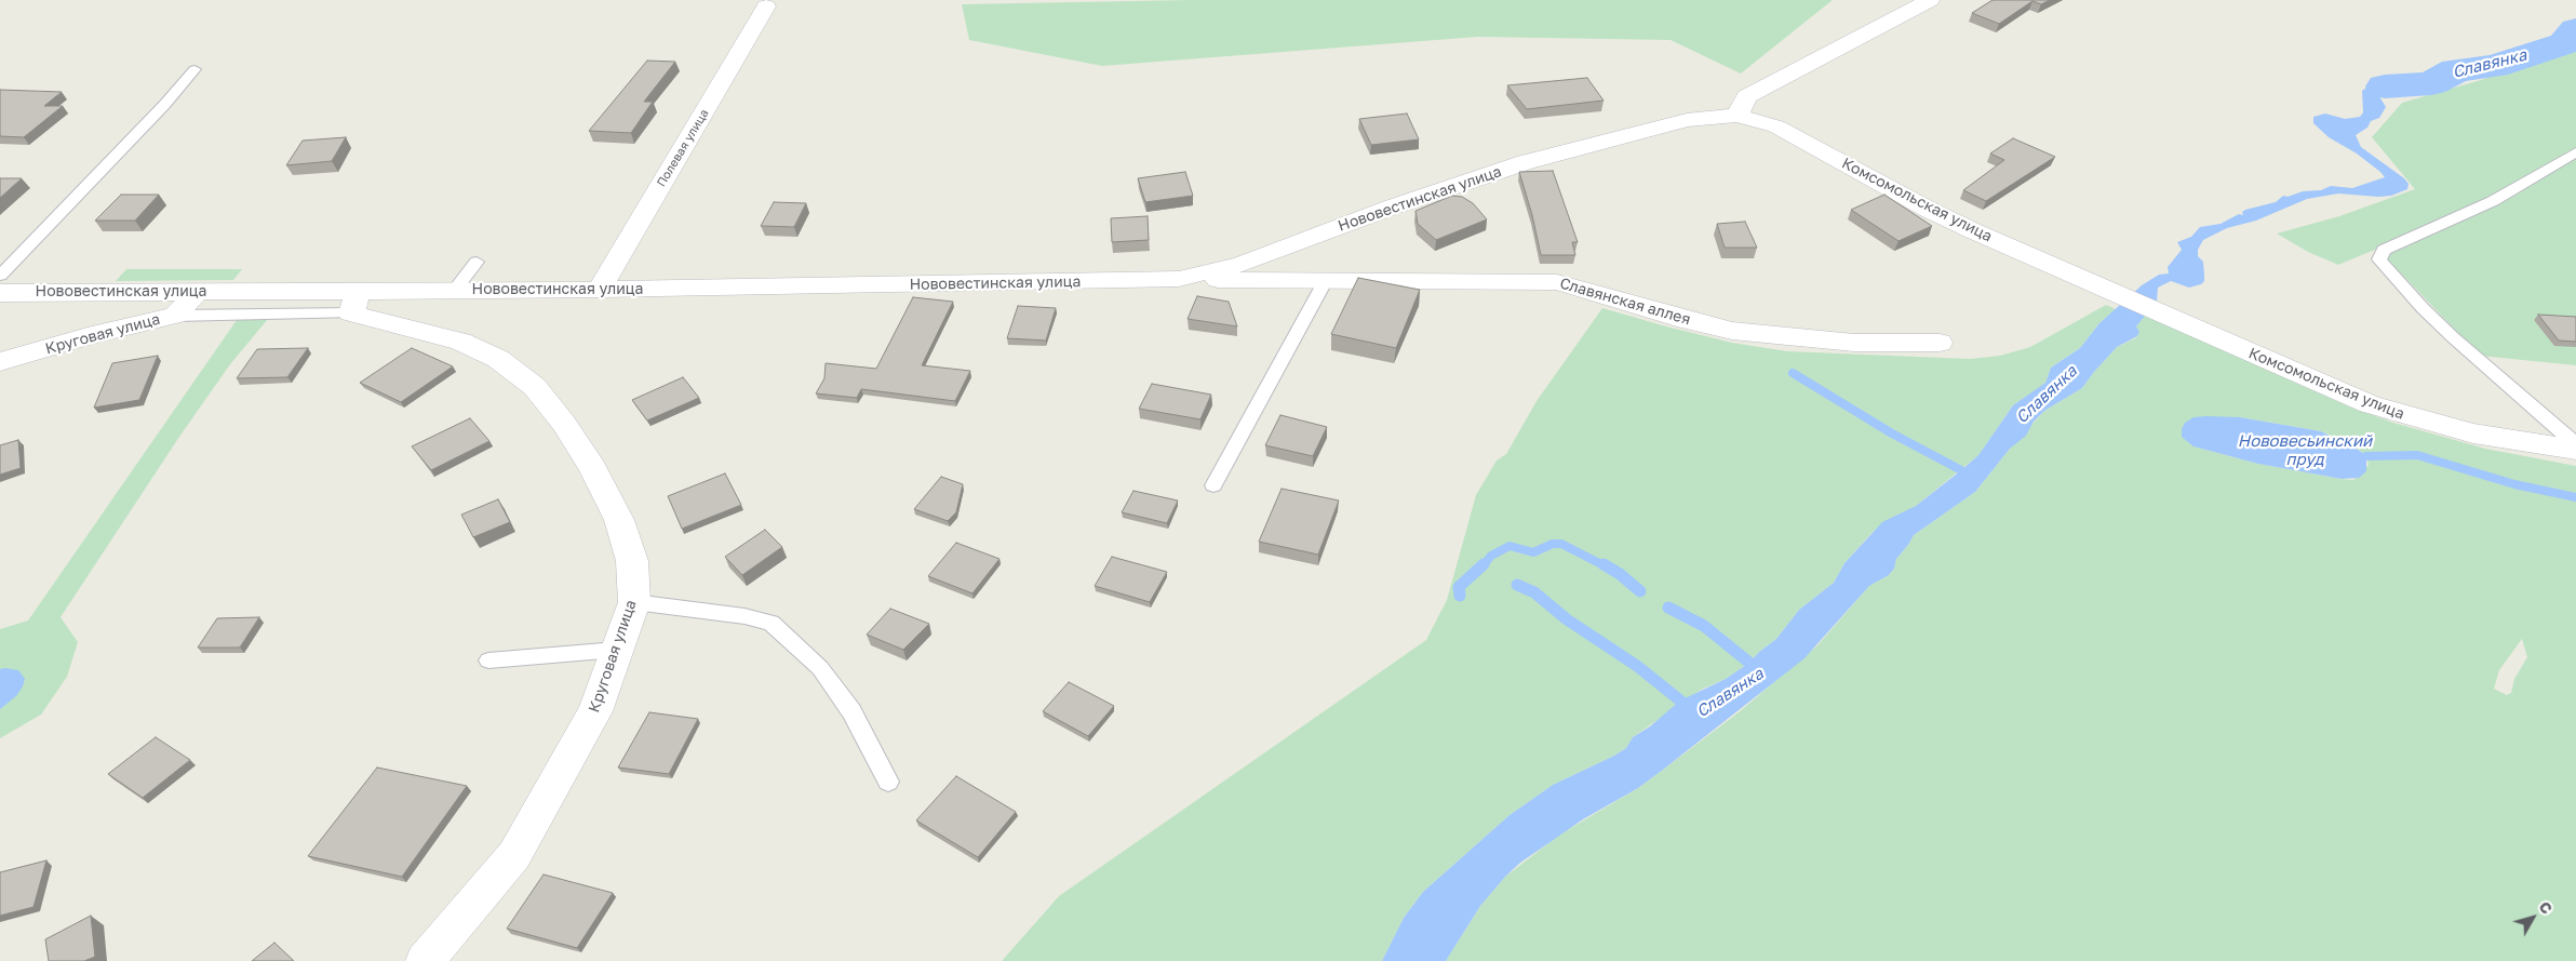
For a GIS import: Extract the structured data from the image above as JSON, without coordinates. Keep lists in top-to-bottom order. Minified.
{"streets":{"street":["Полевая улица","Нововестинская улица","Комсомольская улица","Славянская аллея","Круговая улица"]},"crossings":[["Полевая улица","Нововестинская улица"],["Нововестинская улица","Комсомольская улица"],["Нововестинская улица","Славянская аллея"],["Нововестинская улица","Круговая улица"]],"water":["Славянка","Нововесьинский пруд"],"north":"top right"}
